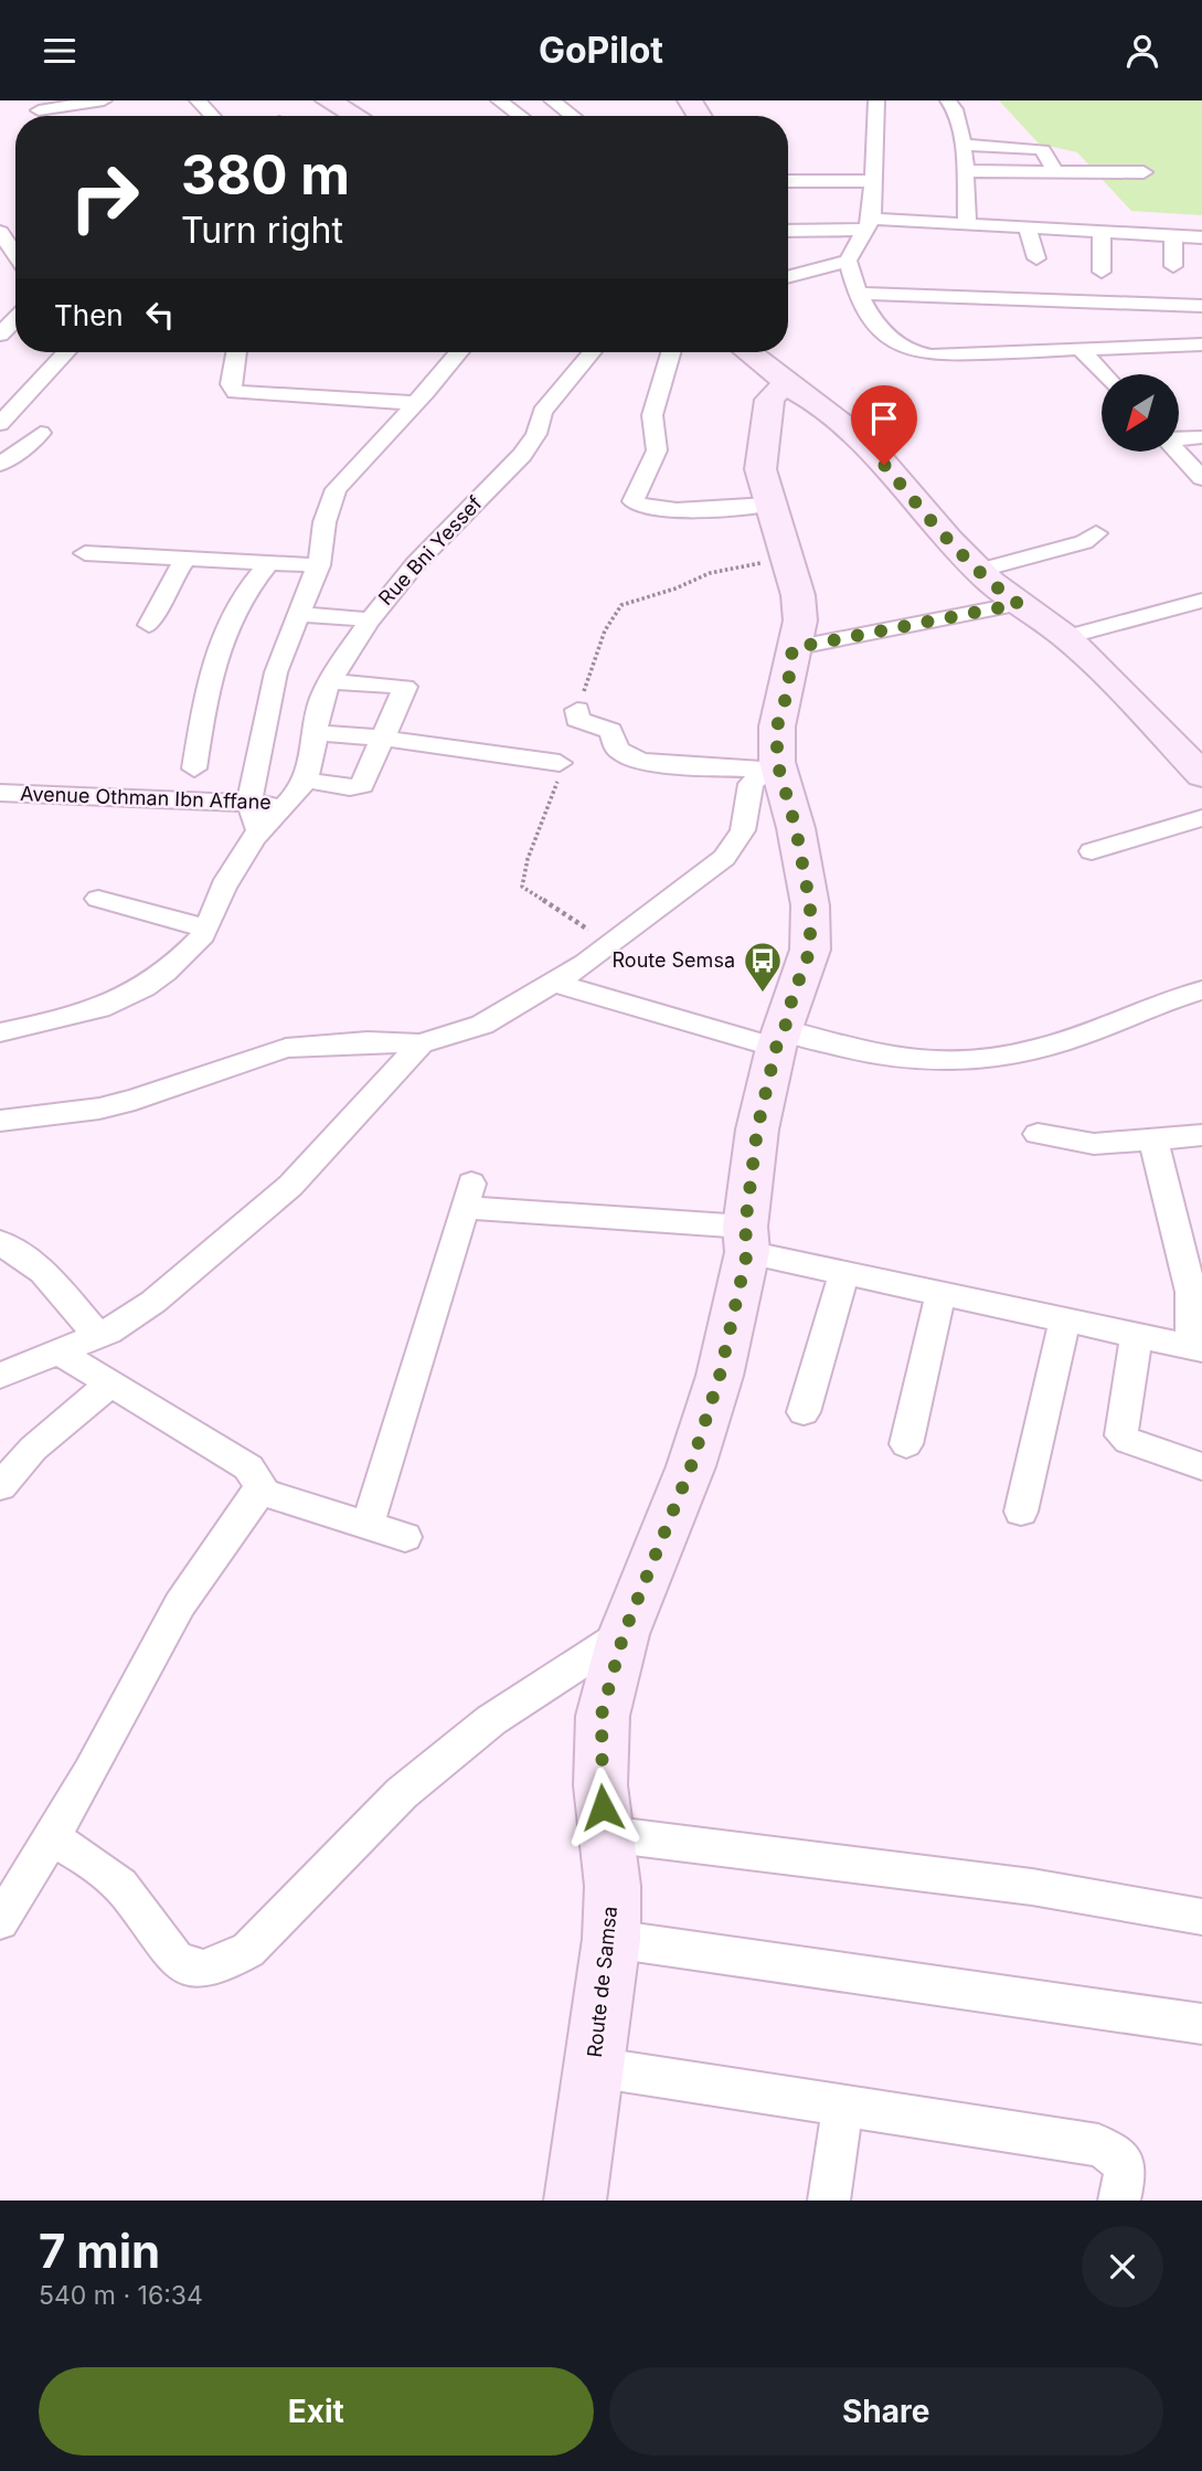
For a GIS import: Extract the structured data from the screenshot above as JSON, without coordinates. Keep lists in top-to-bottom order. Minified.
{"streets":{"street":["Rue Bni Yessef","Avenue Othman Ibn Affane","Route de Samsa"]},"crossings":[["Rue Bni Yessef","Avenue Othman Ibn Affane"]],"places":{"bus stop":["Route Semsa"]},"north":"bottom left","page":{"header":"GoPilot","turn":["380 m","Turn right"],"then":"Then","heading":["7 min","540 m · 16:34"],"buttons":["Exit","Share"]}}
